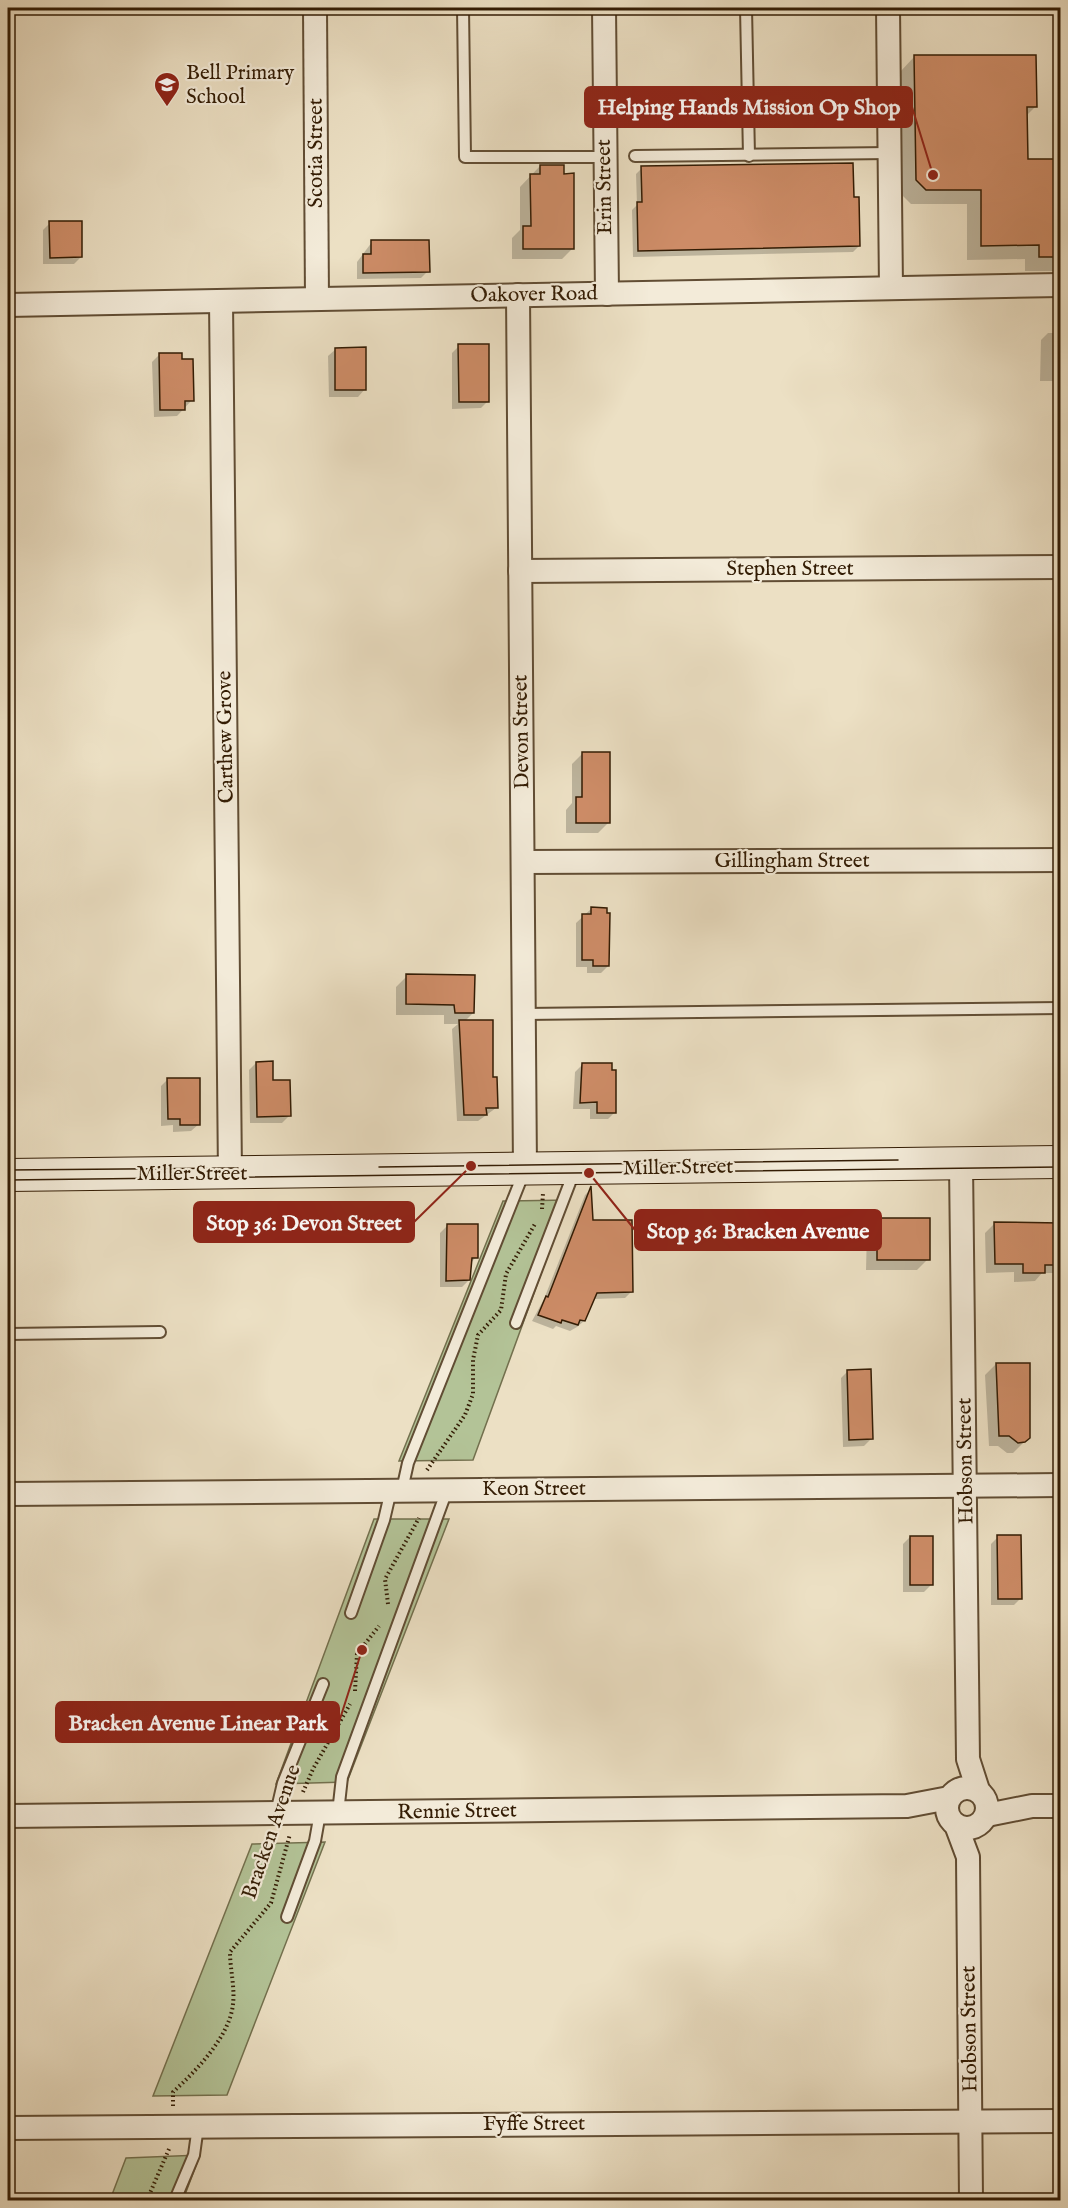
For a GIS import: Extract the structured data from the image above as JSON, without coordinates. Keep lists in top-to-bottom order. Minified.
{"streets":{"street":["Scotia Street","Erin Street","Oakover Road","Stephen Street","Devon Street","Carthew Grove","Gillingham Street","Miller Street","Hobson Street","Keon Street","Rennie Street","Fyffe Street"],"lane":["Bracken Avenue"]},"crossings":[["Scotia Street","Oakover Road"],["Erin Street","Oakover Road"],["Oakover Road","Devon Street"],["Oakover Road","Carthew Grove"],["Stephen Street","Devon Street"],["Devon Street","Gillingham Street"],["Devon Street","Miller Street"],["Carthew Grove","Miller Street"],["Miller Street","Hobson Street"],["Hobson Street","Keon Street"],["Hobson Street","Rennie Street"],["Hobson Street","Fyffe Street"],["Keon Street","Bracken Avenue"],["Rennie Street","Bracken Avenue"],["Bracken Avenue","Fyffe Street"]],"places":{"school or university":["Bell Primary School"],"other":["Helping Hands Mission Op Shop","Stop 36: Devon Street","Stop 36: Bracken Avenue","Bracken Avenue Linear Park"]}}
